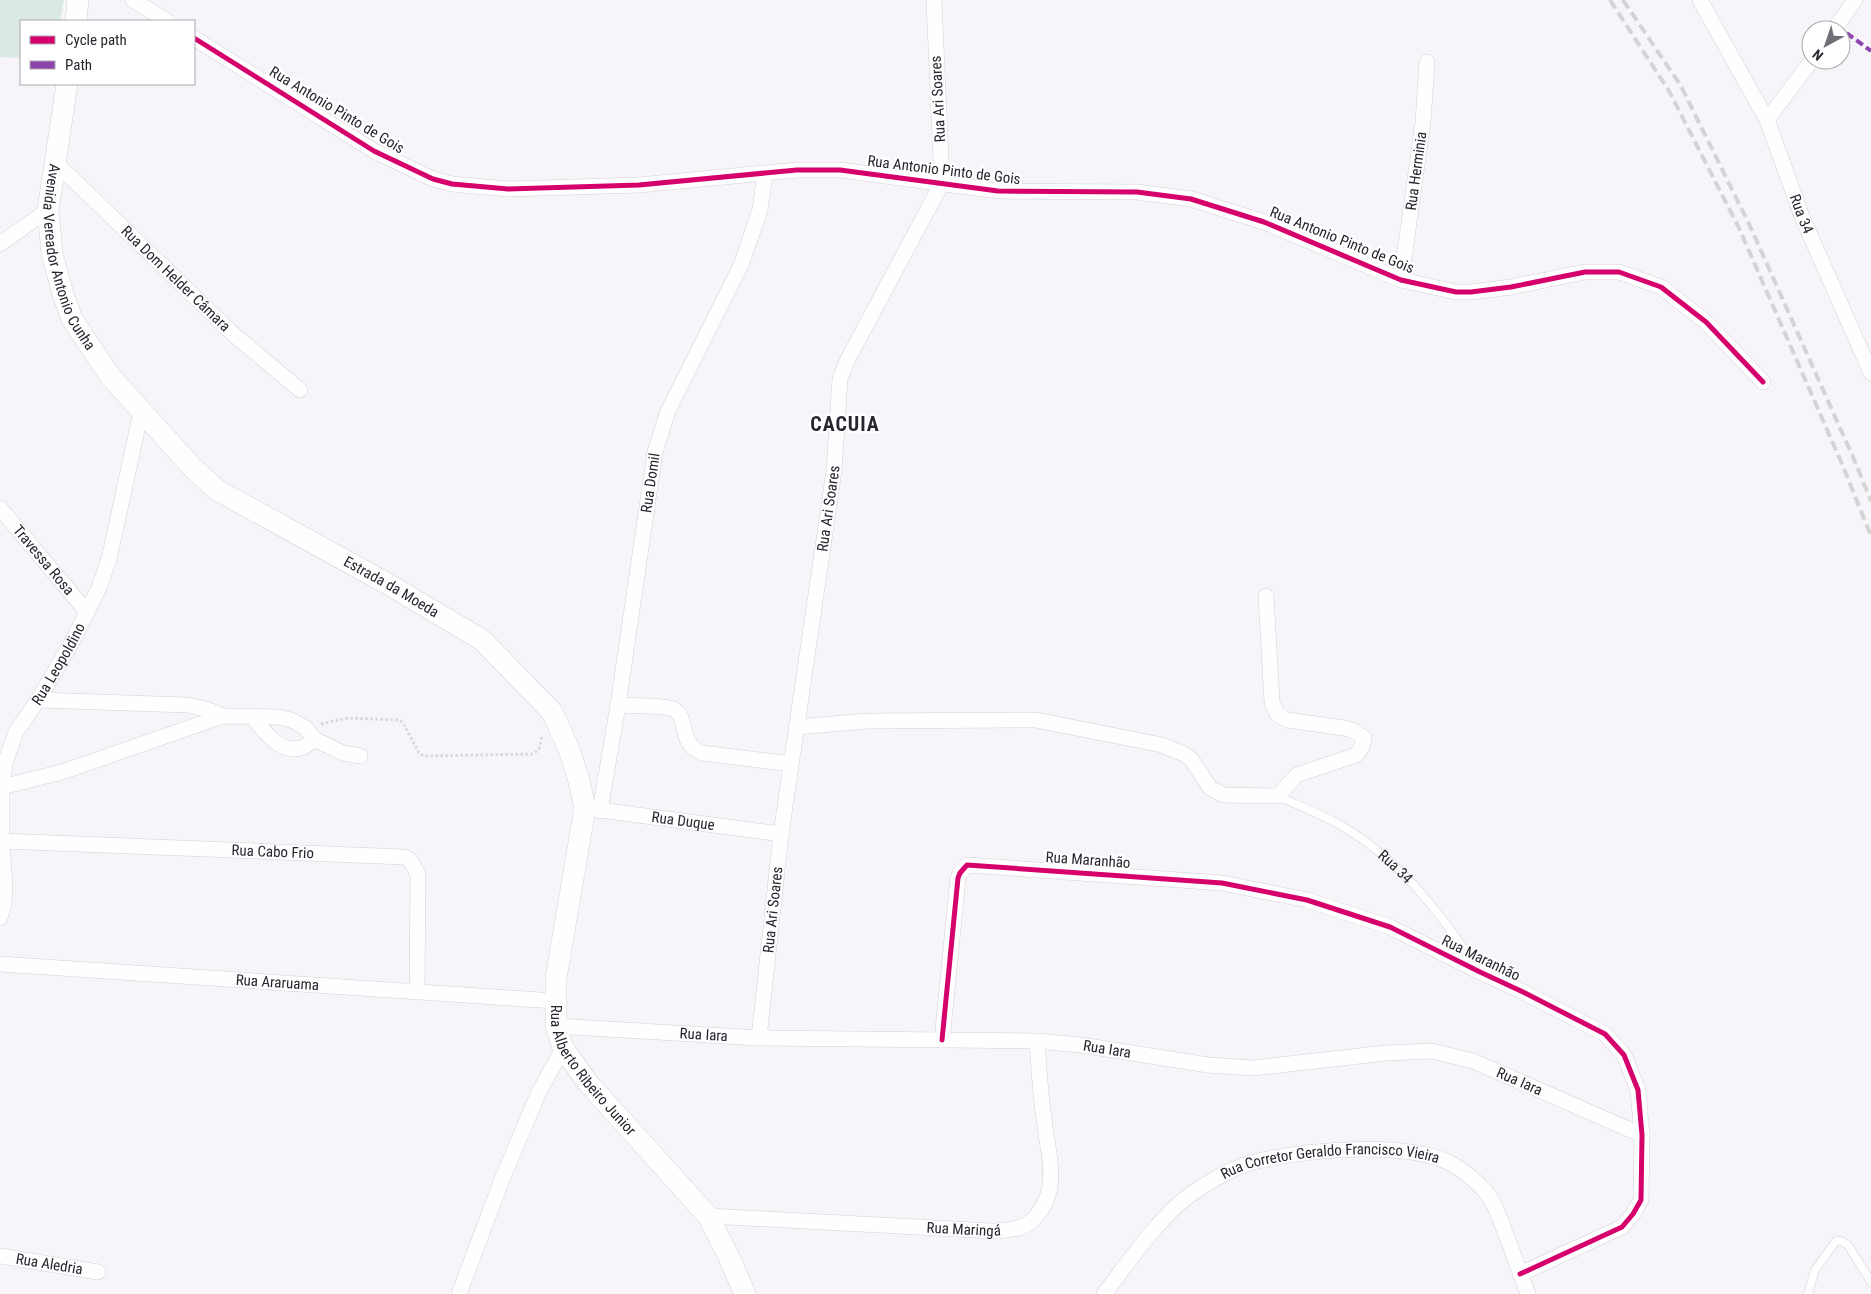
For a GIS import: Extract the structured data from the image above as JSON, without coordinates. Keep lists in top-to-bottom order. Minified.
{"streets":{"main road":["Avenida Vereador Antonio Cunha","Estrada da Moeda","Rua Alberto Ribeiro Junior"],"street":["Rua Ari Soares","Rua Antonio Pinto de Gois","Rua Herminia","Rua 34","Rua Dom Helder Câmara","Rua Domil","Travessa Rosa","Rua Leopoldino","Rua Duque","Rua Cabo Frio","Rua Maranhão","Rua Araruama","Rua Iara","Rua Corretor Geraldo Francisco Vieira","Rua Maringá","Rua Aledria"]},"crossings":[["Rua Ari Soares","Rua Antonio Pinto de Gois"],["Rua Ari Soares","Rua Duque"],["Rua Ari Soares","Rua Iara"],["Rua Antonio Pinto de Gois","Rua Herminia"],["Rua Antonio Pinto de Gois","Rua Domil"],["Rua 34","Rua Maranhão"],["Avenida Vereador Antonio Cunha","Rua Dom Helder Câmara"],["Avenida Vereador Antonio Cunha","Estrada da Moeda"],["Avenida Vereador Antonio Cunha","Rua Leopoldino"],["Rua Domil","Estrada da Moeda"],["Rua Domil","Rua Duque"],["Rua Domil","Rua Alberto Ribeiro Junior"],["Travessa Rosa","Rua Leopoldino"],["Estrada da Moeda","Rua Leopoldino"],["Estrada da Moeda","Rua Duque"],["Estrada da Moeda","Rua Alberto Ribeiro Junior"],["Rua Leopoldino","Rua Cabo Frio"],["Rua Duque","Rua Alberto Ribeiro Junior"],["Rua Cabo Frio","Rua Araruama"],["Rua Maranhão","Rua Iara"],["Rua Maranhão","Rua Corretor Geraldo Francisco Vieira"],["Rua Araruama","Rua Alberto Ribeiro Junior"],["Rua Iara","Rua Alberto Ribeiro Junior"],["Rua Iara","Rua Maringá"],["Rua Alberto Ribeiro Junior","Rua Maringá"]],"districts":["CACUIA"],"legend":["Cycle path","Path"],"north":"bottom left"}
